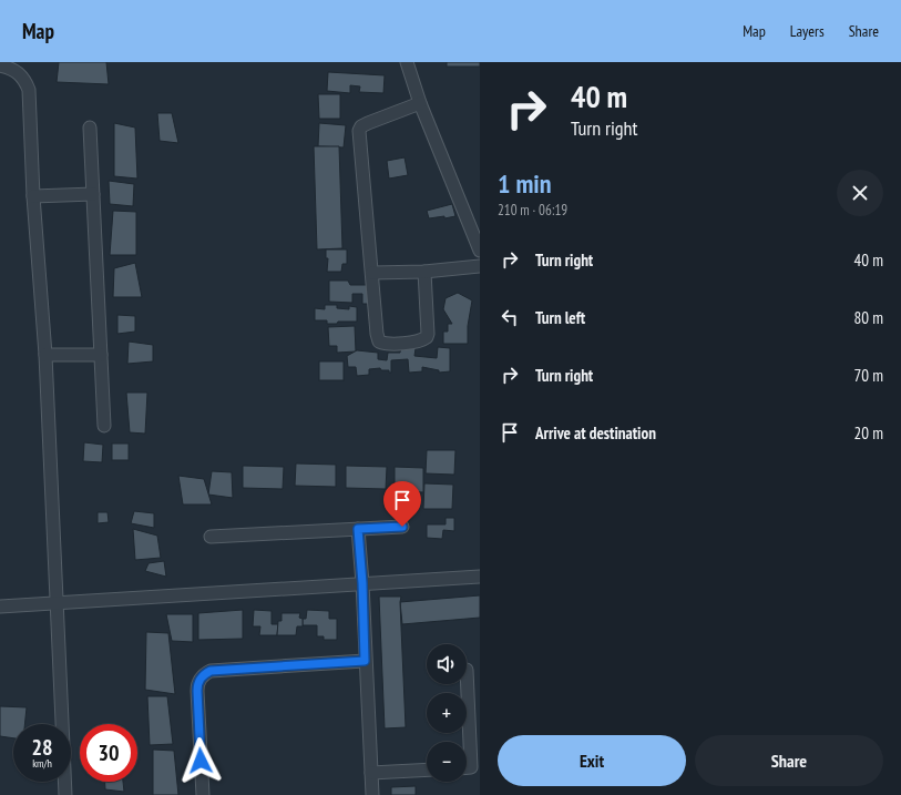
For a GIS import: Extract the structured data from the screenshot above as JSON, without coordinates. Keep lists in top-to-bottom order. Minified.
{"page":{"header":"Map","nav":["Map","Layers","Share"],"turn":["40 m","Turn right"],"heading":["1 min","210 m · 06:19"],"list":[{"name":"Turn right","value":"40 m"},{"name":"Turn left","value":"80 m"},{"name":"Turn right","value":"70 m"},{"name":"Arrive at destination","value":"20 m"}],"map_buttons":["+","−"],"speed":"28 km/h","limit":"30","buttons":["Exit","Share"]}}
